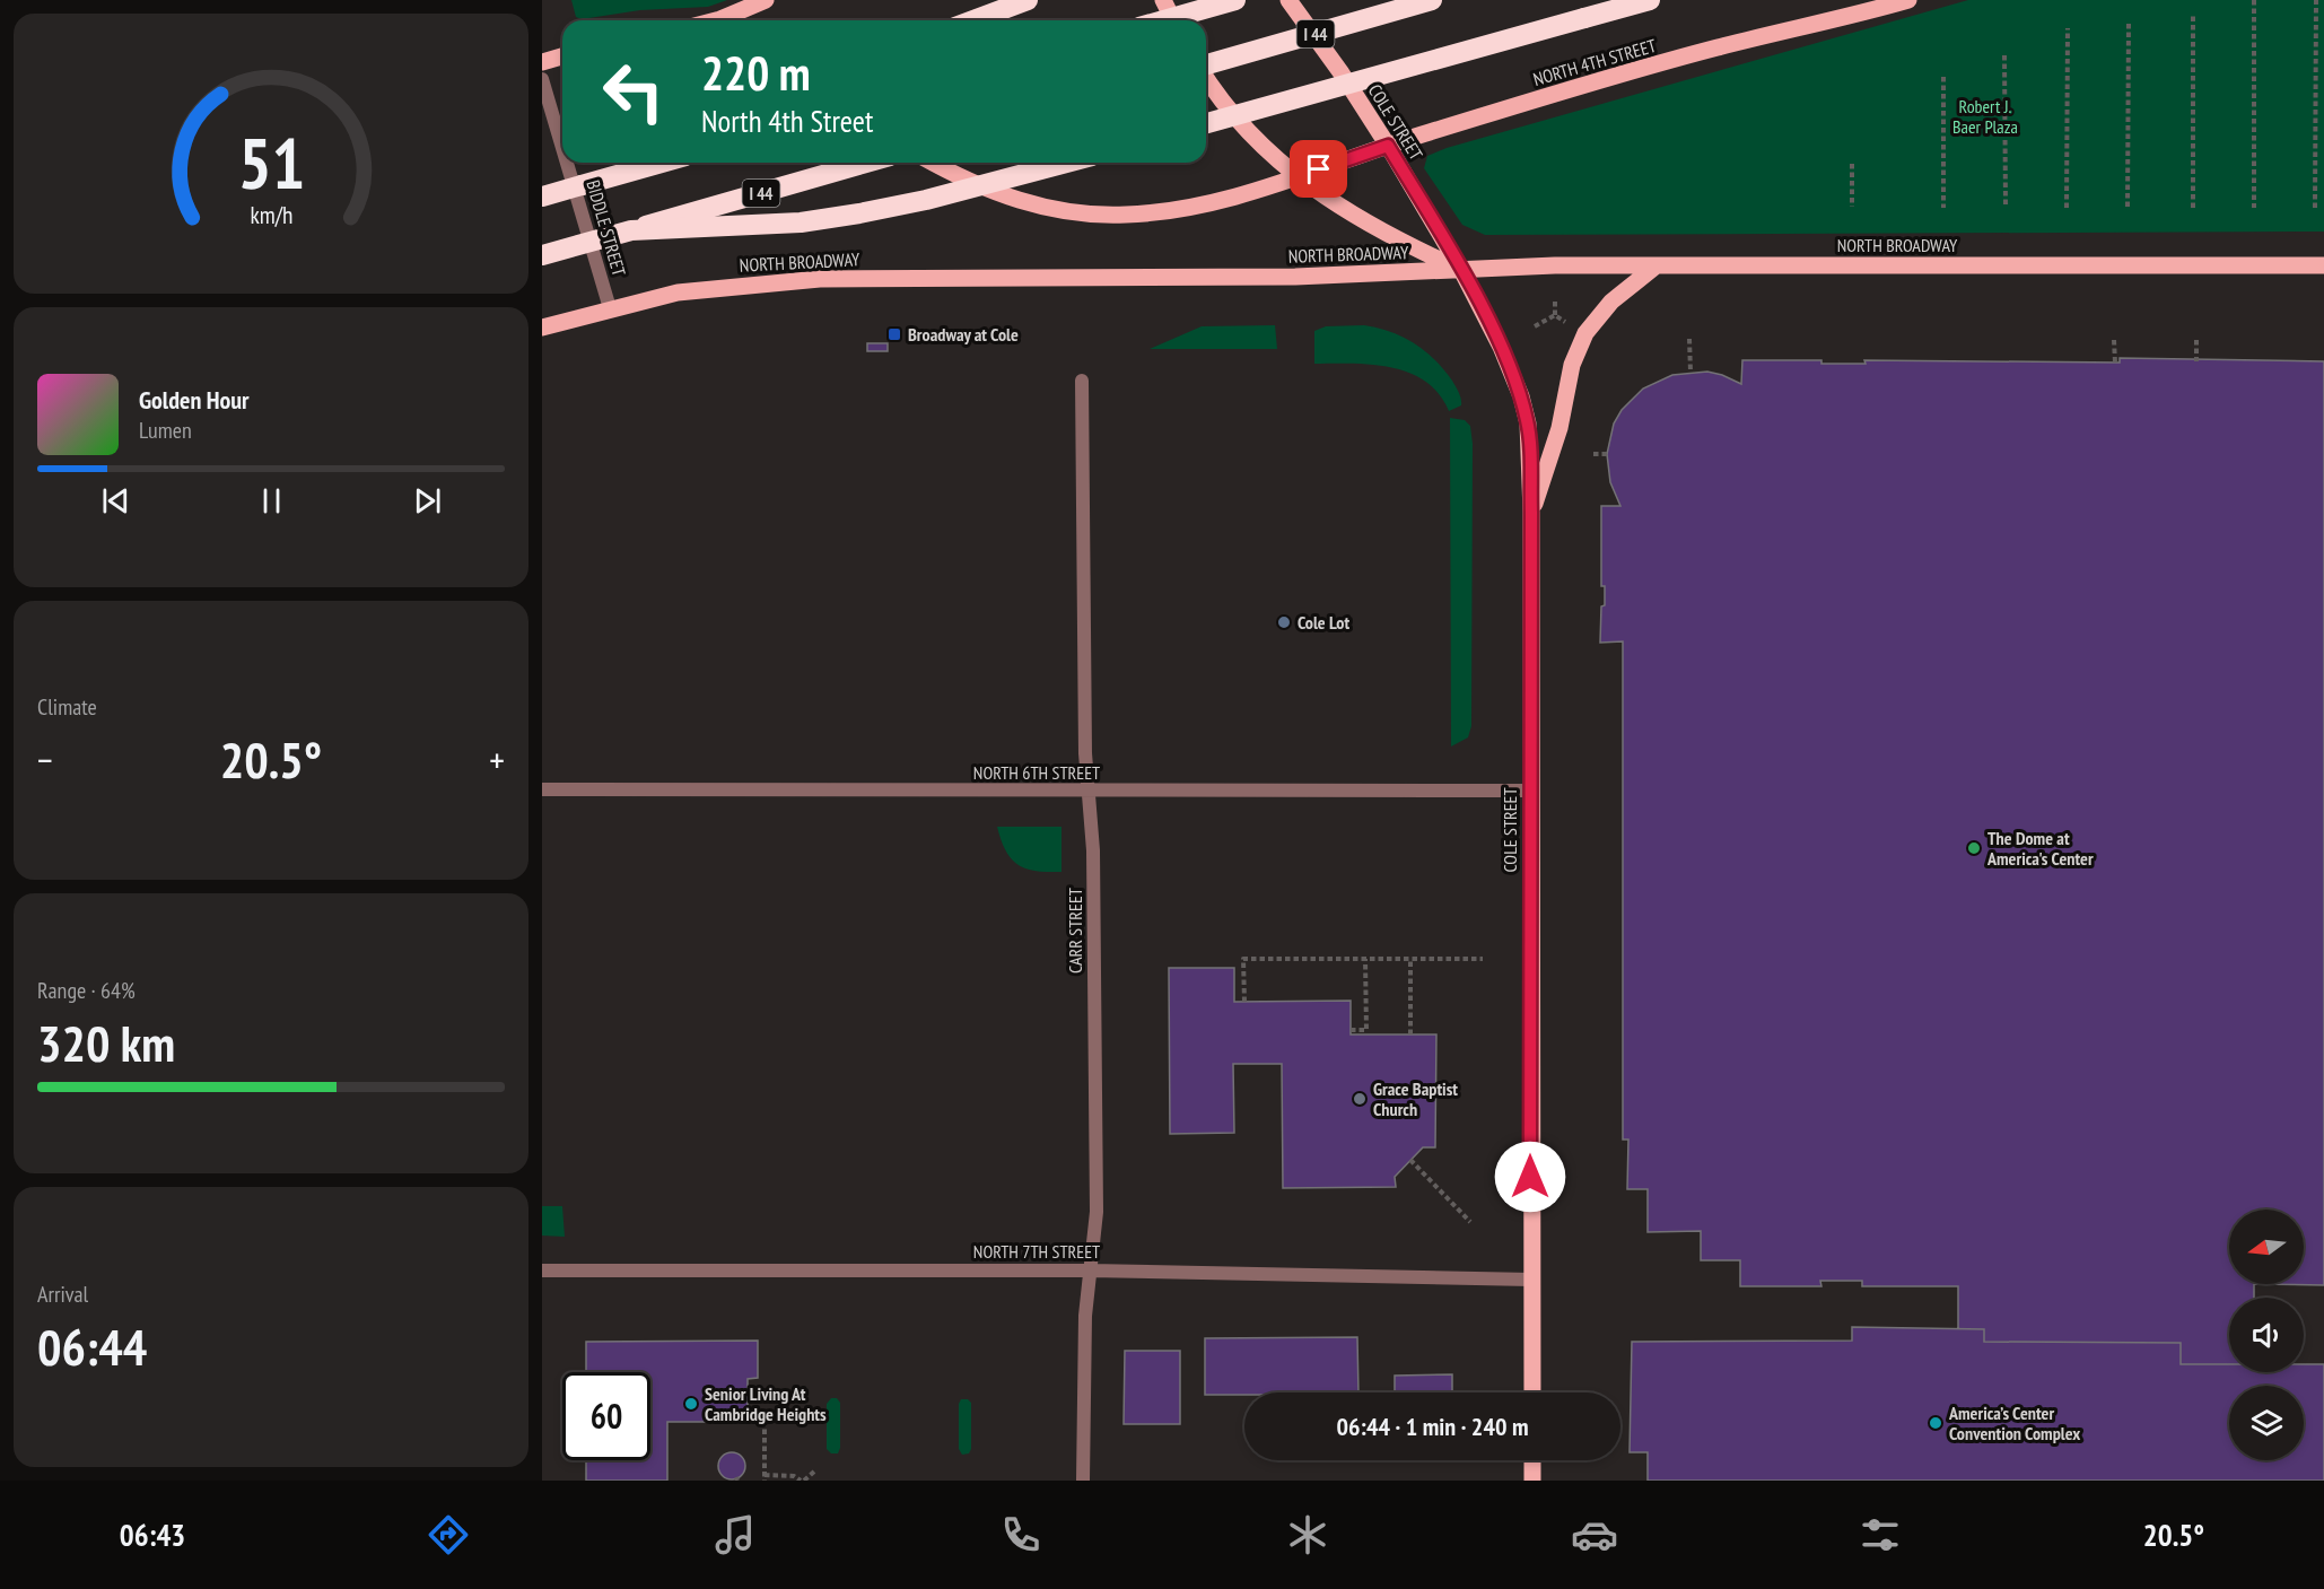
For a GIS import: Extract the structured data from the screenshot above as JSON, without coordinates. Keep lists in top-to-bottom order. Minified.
{"streets":{"highway":["I 44"],"main road":["NORTH 4TH STREET","COLE STREET","NORTH BROADWAY"],"street":["BIDDLE STREET","NORTH 6TH STREET","CARR STREET","NORTH 7TH STREET"]},"crossings":[["NORTH 4TH STREET","COLE STREET"],["COLE STREET","NORTH BROADWAY"],["COLE STREET","NORTH 6TH STREET"],["COLE STREET","NORTH 7TH STREET"],["BIDDLE STREET","NORTH BROADWAY"],["NORTH 6TH STREET","CARR STREET"],["CARR STREET","NORTH 7TH STREET"]],"parks":["Robert J. Baer Plaza"],"places":{"transit":["Broadway at Cole"],"other":["Cole Lot","The Dome at America's Center","Grace Baptist Church","Senior Living At Cambridge Heights","America’s Center Convention Complex"]},"north":"left","page":{"turn":["220 m","North 4th Street"],"song":["Golden Hour","Lumen"],"tile":["Climate",["Range · 64%","320 km"],["Arrival","06:44"]],"heat":["−","20.5°","+"],"limit":"60","trip":"06:44 · 1 min · 240 m","tabs":["06:43","20.5°"],"gauge":["51","km/h"]}}
